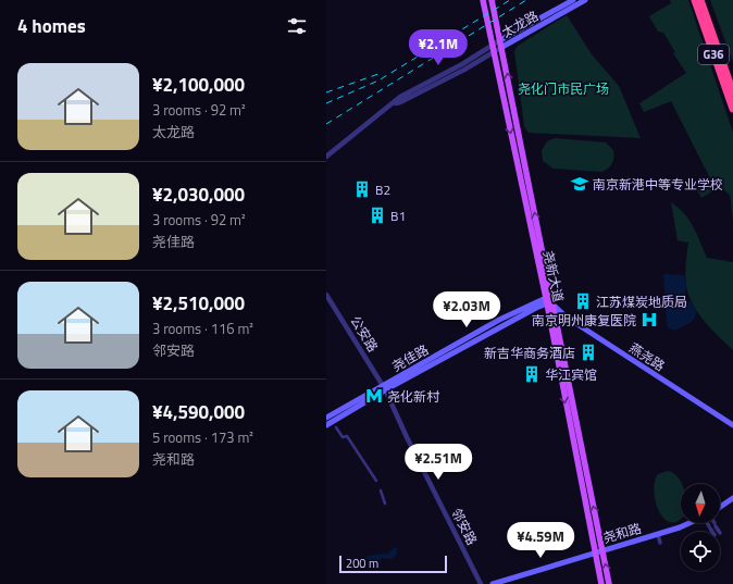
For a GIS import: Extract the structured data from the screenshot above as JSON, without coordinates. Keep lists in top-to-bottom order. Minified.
{"streets":{"highway":["G36"],"main road":["太龙路","尧新大道","燕尧路","尧佳路","尧和路"],"street":["公安路","邻安路"]},"crossings":[["太龙路","尧新大道"],["尧新大道","燕尧路"],["尧新大道","尧佳路"],["尧新大道","尧和路"],["公安路","尧佳路"],["公安路","邻安路"],["燕尧路","尧佳路"],["尧佳路","邻安路"]],"parks":["尧化门市民广场"],"places":{"school or university":["南京新港中等专业学校"],"building":["B2","B1","江苏煤炭地质局","新吉华商务酒店","华江宾馆"],"hospital":["南京明州康复医院"],"metro station":["尧化新村"]},"scale_bar":"200 m","north":"bottom","page":{"heading":"4 homes","price":["¥2.1M","¥2.03M","¥2.51M","¥4.59M"],"list":[{"name":"¥2,100,000","note":"3 rooms · 92 m² · 太龙路"},{"name":"¥2,030,000","note":"3 rooms · 92 m² · 尧佳路"},{"name":"¥2,510,000","note":"3 rooms · 116 m² · 邻安路"},{"name":"¥4,590,000","note":"5 rooms · 173 m² · 尧和路"}],"scale":"200 m"}}
